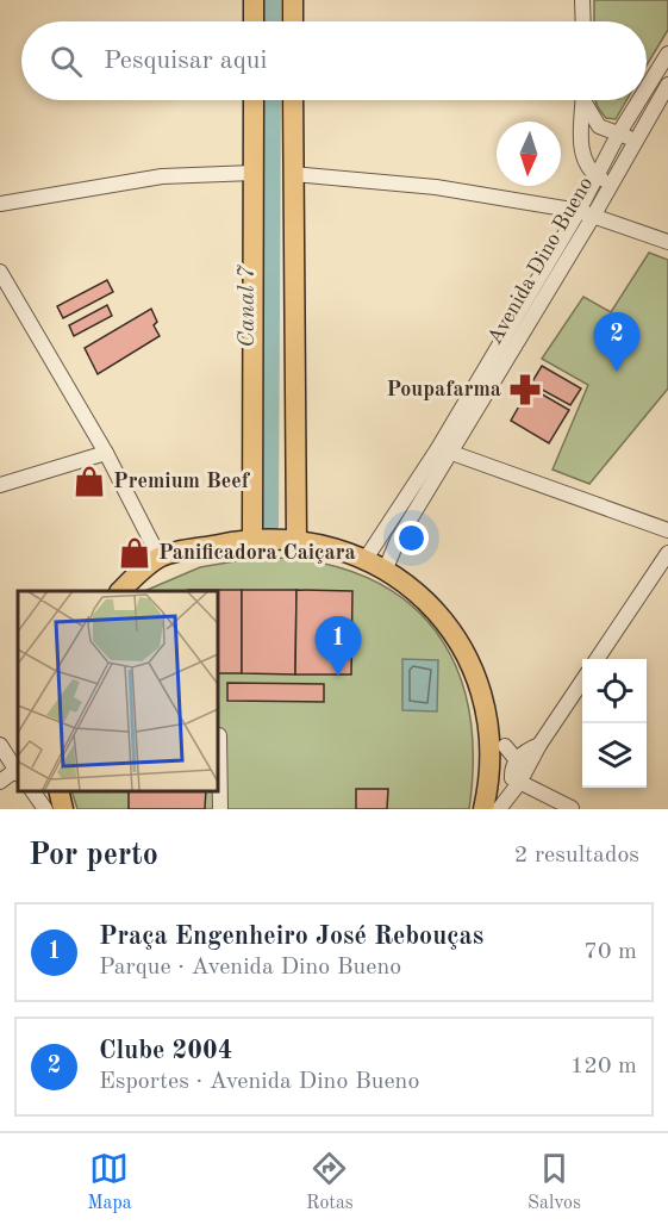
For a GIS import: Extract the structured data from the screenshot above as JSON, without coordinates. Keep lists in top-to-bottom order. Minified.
{"streets":{"street":["Avenida Dino Bueno"]},"water":["Canal 7"],"places":{"pharmacy":["Poupafarma"],"shop":["Premium Beef","Panificadora Caiçara"]},"north":"bottom","page":{"search":"Pesquisar aqui","pins":["2","1"],"heading":["Por perto","2 resultados"],"list":[{"mark":"1","name":"Praça Engenheiro José Rebouças","note":"Parque · Avenida Dino Bueno","value":"70 m"},{"mark":"2","name":"Clube 2004","note":"Esportes · Avenida Dino Bueno","value":"120 m"}],"nav":["Mapa","Rotas","Salvos"]}}
